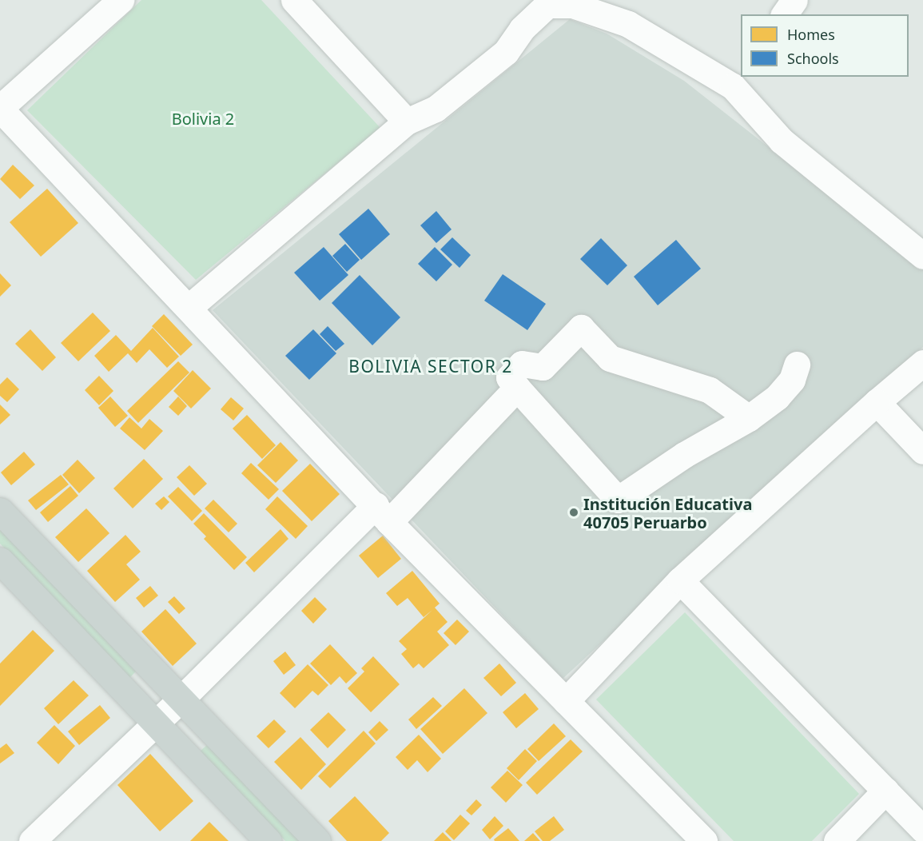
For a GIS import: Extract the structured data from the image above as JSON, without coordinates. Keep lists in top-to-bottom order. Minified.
{"districts":["BOLIVIA SECTOR 2"],"parks":["Bolivia 2"],"places":["Institución Educativa 40705 Peruarbo"],"legend":["Homes","Schools"]}
